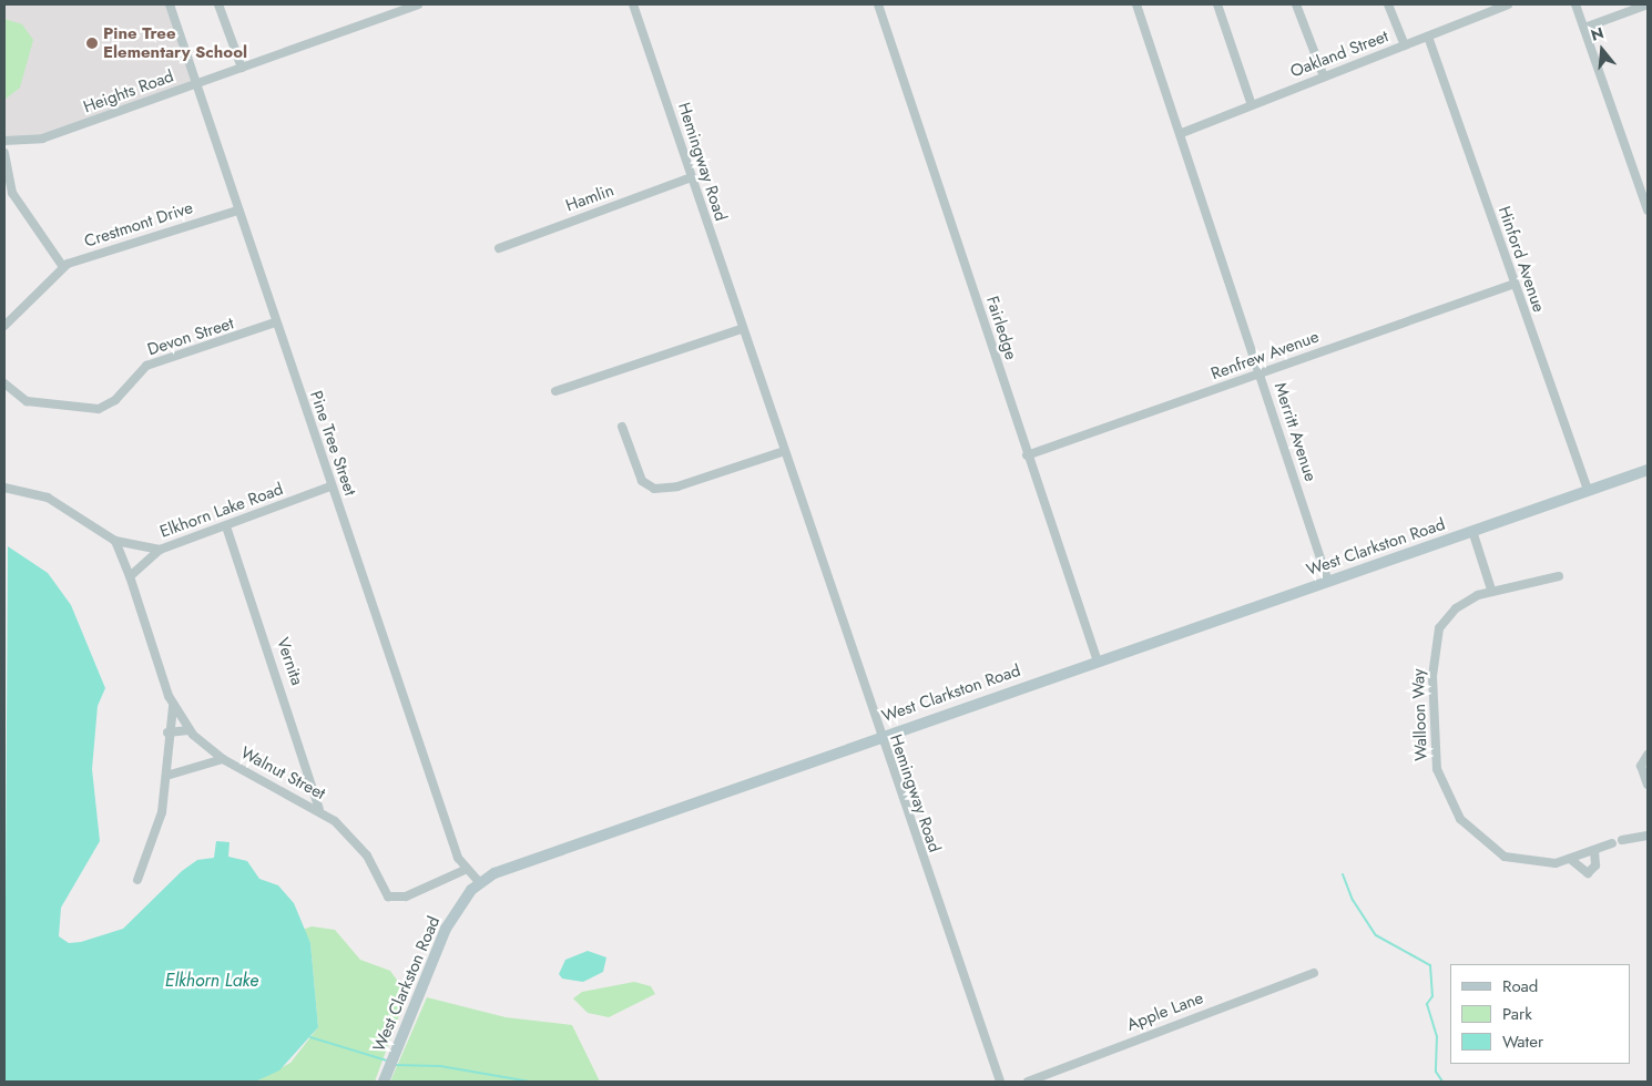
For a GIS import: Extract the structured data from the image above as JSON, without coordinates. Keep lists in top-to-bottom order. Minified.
{"streets":{"main road":["West Clarkston Road"],"street":["Oakland Street","Heights Road","Hemingway Road","Hamlin","Crestmont Drive","Hinford Avenue","Fairledge","Devon Street","Renfrew Avenue","Merritt Avenue","Pine Tree Street","Elkhorn Lake Road","Vernita","Walloon Way","Walnut Street","Apple Lane"]},"crossings":[["Oakland Street","Hinford Avenue"],["Oakland Street","Merritt Avenue"],["Heights Road","Pine Tree Street"],["Hemingway Road","Hamlin"],["Hemingway Road","West Clarkston Road"],["Crestmont Drive","Pine Tree Street"],["Hinford Avenue","Renfrew Avenue"],["Hinford Avenue","West Clarkston Road"],["Fairledge","Renfrew Avenue"],["Fairledge","West Clarkston Road"],["Devon Street","Pine Tree Street"],["Renfrew Avenue","Merritt Avenue"],["Merritt Avenue","West Clarkston Road"],["Pine Tree Street","Elkhorn Lake Road"],["Pine Tree Street","Walnut Street"],["Elkhorn Lake Road","Vernita"],["Elkhorn Lake Road","Walnut Street"],["Vernita","Walnut Street"]],"water":["Elkhorn Lake"],"places":["Pine Tree Elementary School"],"legend":["Road","Park","Water"],"north":"top"}
